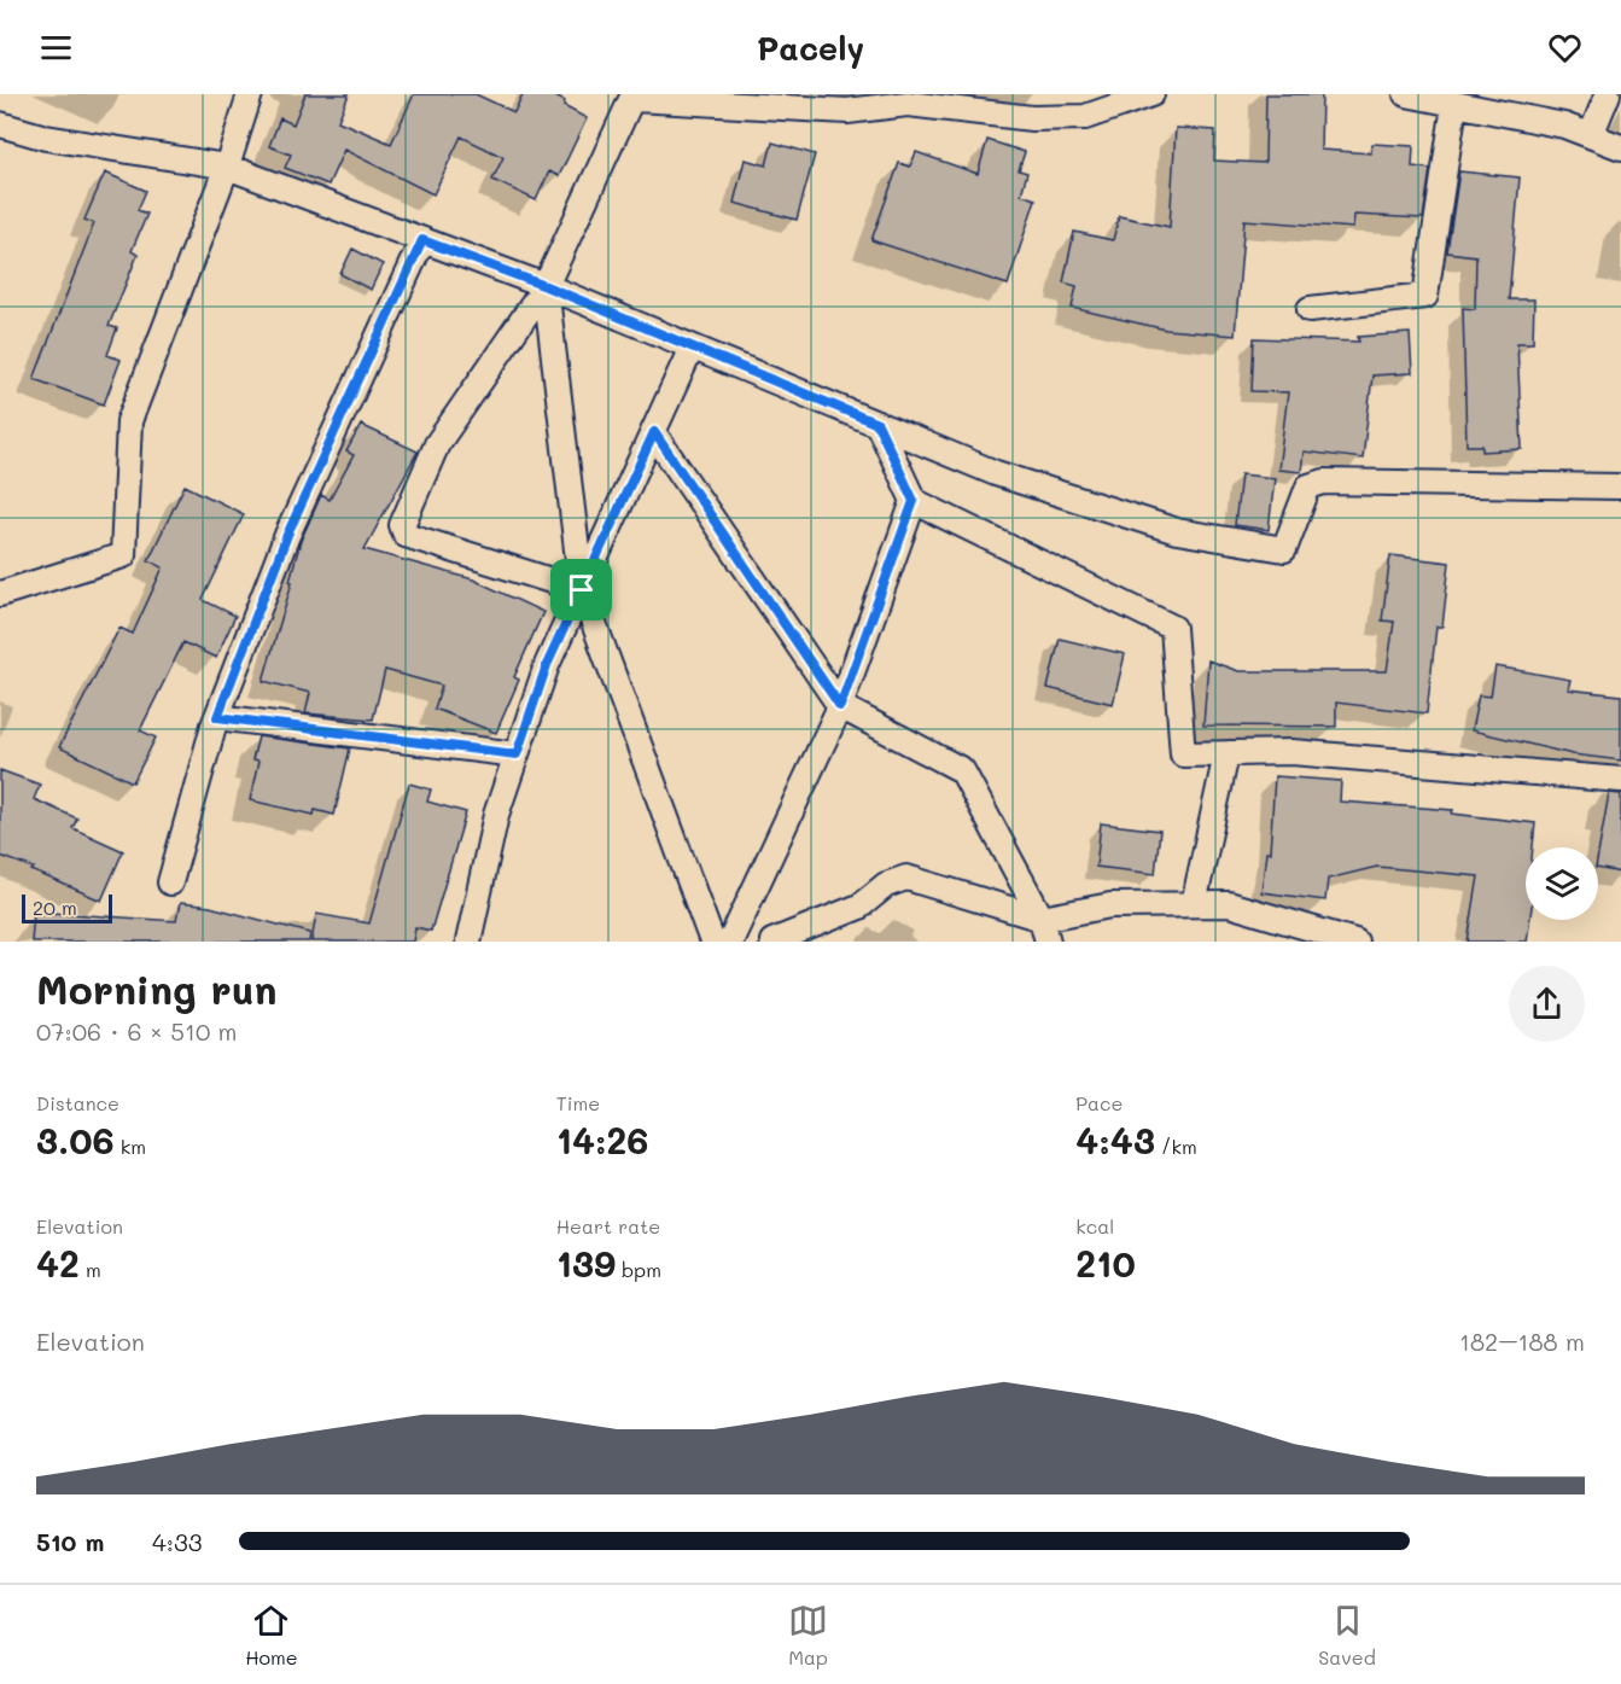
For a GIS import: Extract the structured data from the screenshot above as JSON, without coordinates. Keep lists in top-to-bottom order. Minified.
{"scale_bar":"20 m","page":{"header":"Pacely","scale":"20 m","heading":["Morning run","07:06 · 6 × 510 m"],"stats":[["Distance","3.06 km"],["Time","14:26"],["Pace","4:43 /km"],["Elevation","42 m"],["Heart rate","139 bpm"],["kcal","210"]],"chart":["Elevation","182–188 m"],"list":[{"name":"510 m","note":"4:33"}],"tabs":["Home","Map","Saved"]}}
